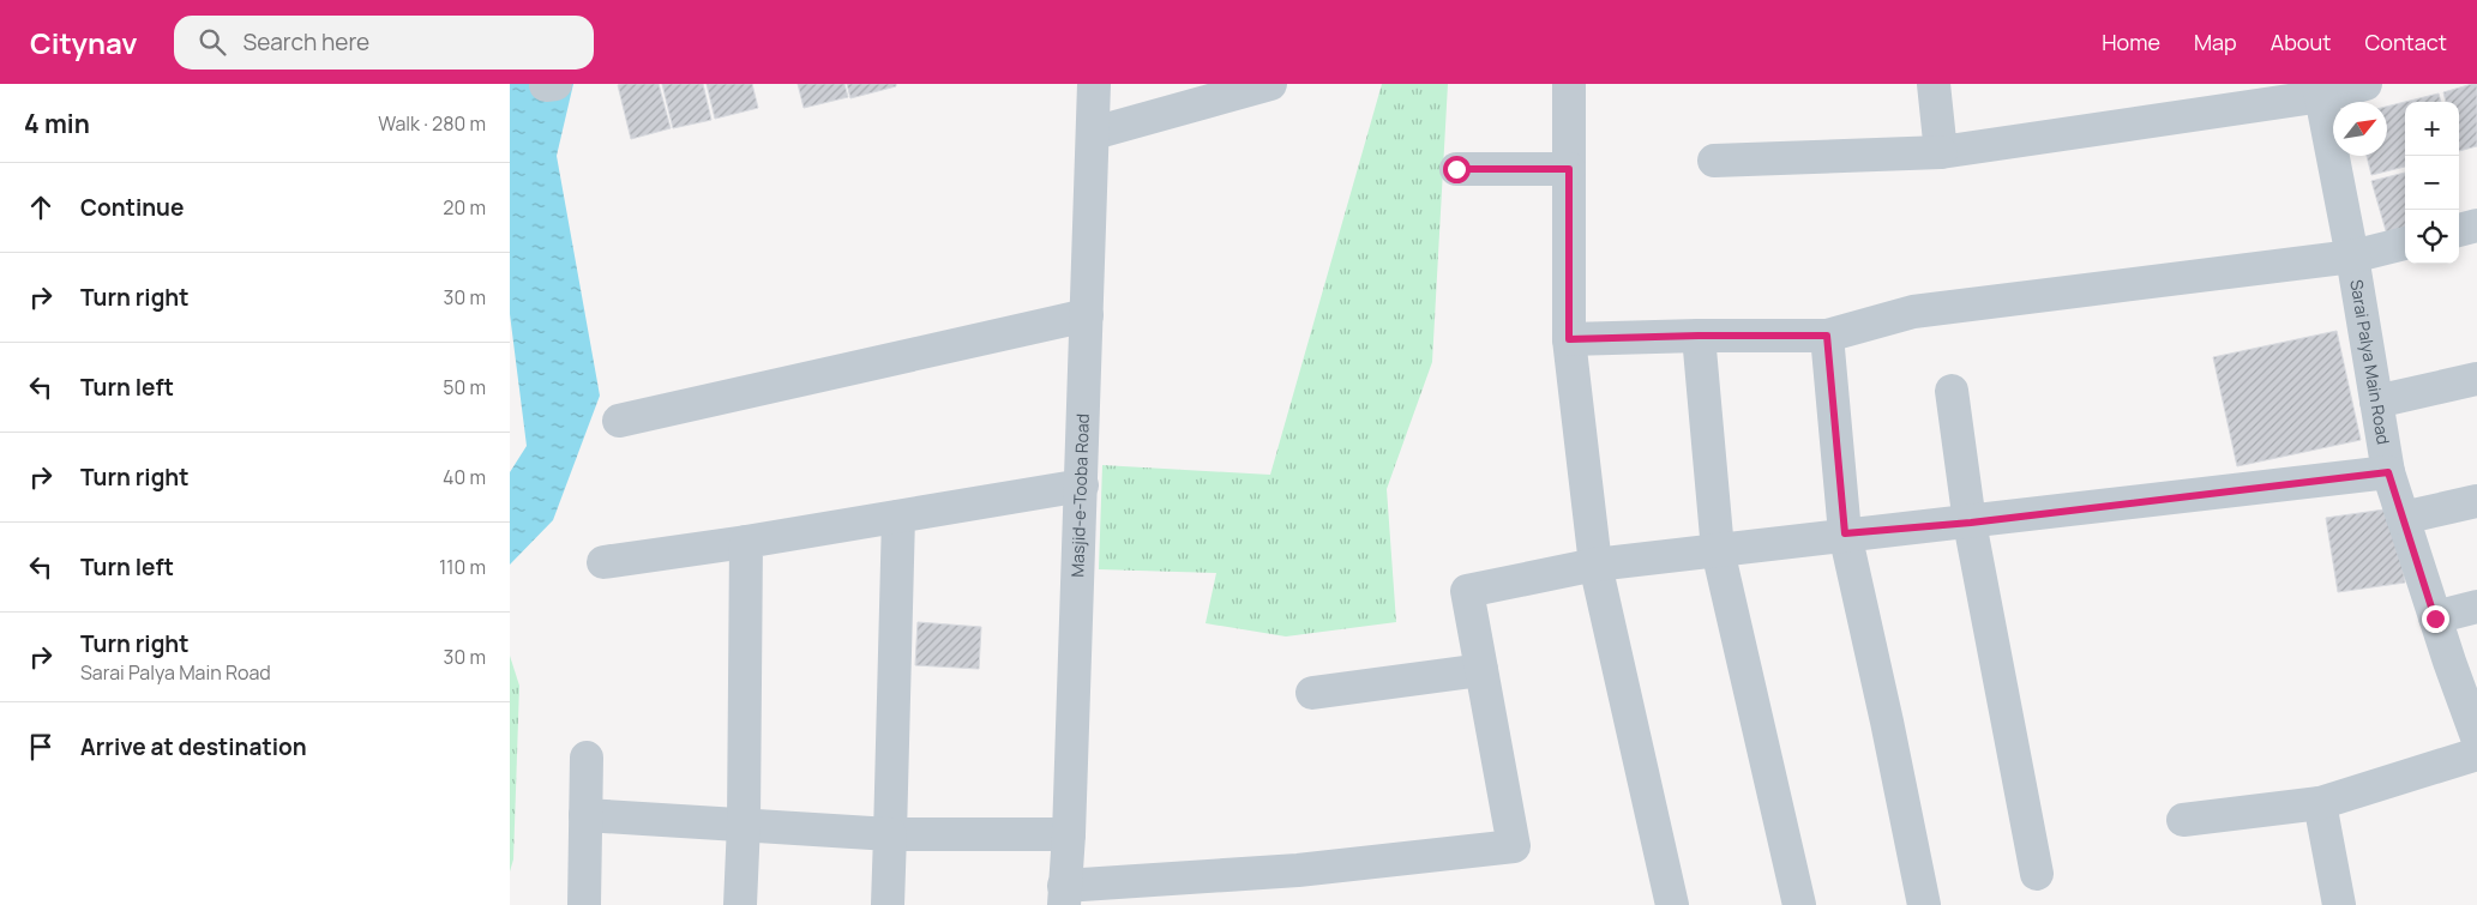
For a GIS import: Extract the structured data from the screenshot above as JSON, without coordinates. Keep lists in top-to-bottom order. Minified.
{"streets":{"street":["Sarai Palya Main Road","Masjid-e-Tooba Road"]},"north":"top right","page":{"header":"Citynav","search":"Search here","nav":["Home","Map","About","Contact"],"heading":["4 min","Walk · 280 m"],"map_buttons":["+","−"],"list":[["Continue","20 m"],["Turn right","30 m"],["Turn left","50 m"],["Turn right","40 m"],["Turn left","110 m"],["Turn right","Sarai Palya Main Road","30 m"],"Arrive at destination"]}}
